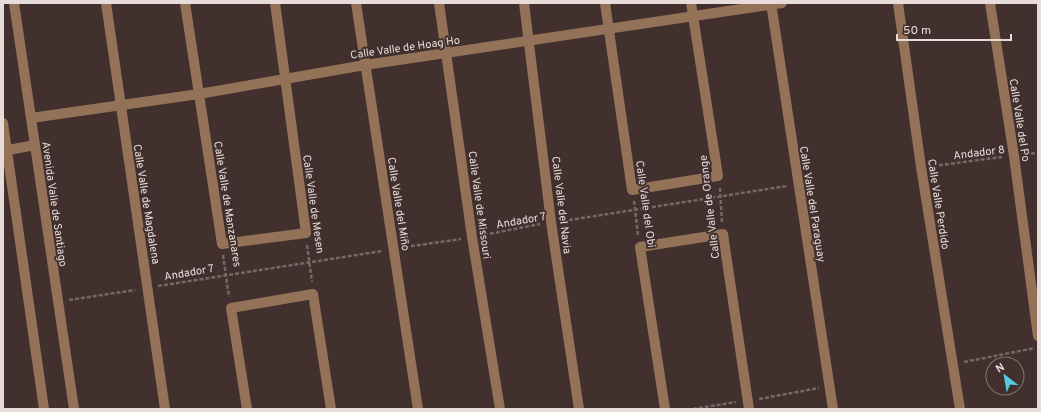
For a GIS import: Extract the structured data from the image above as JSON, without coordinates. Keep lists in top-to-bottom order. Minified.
{"streets":{"street":["Calle Valle de Hoag Ho","Calle Valle del Po","Avenida Valle de Santiago","Calle Valle de Magdalena","Calle Valle de Manzanares","Calle Valle de Mesen","Calle Valle del Miño","Calle Valle del Obi","Calle Valle del Paraguay","Calle Valle Perdido","Calle Valle de Missouri","Calle Valle del Navia","Calle Valle de Orange"],"path":["Andador 8","Andador 7"]},"crossings":[["Calle Valle de Hoag Ho","Avenida Valle de Santiago"],["Calle Valle de Hoag Ho","Calle Valle de Magdalena"],["Calle Valle de Hoag Ho","Calle Valle de Manzanares"],["Calle Valle de Hoag Ho","Calle Valle de Mesen"],["Calle Valle de Hoag Ho","Calle Valle del Miño"],["Calle Valle de Hoag Ho","Calle Valle del Obi"],["Calle Valle de Hoag Ho","Calle Valle del Paraguay"],["Calle Valle de Hoag Ho","Calle Valle de Missouri"],["Calle Valle de Hoag Ho","Calle Valle del Navia"],["Calle Valle de Hoag Ho","Calle Valle de Orange"],["Calle Valle del Po","Andador 8"],["Andador 8","Calle Valle Perdido"],["Avenida Valle de Santiago","Andador 7"],["Calle Valle de Magdalena","Andador 7"],["Calle Valle de Manzanares","Andador 7"],["Calle Valle de Mesen","Andador 7"],["Calle Valle del Miño","Andador 7"],["Calle Valle del Obi","Andador 7"],["Calle Valle del Paraguay","Andador 7"],["Calle Valle de Missouri","Andador 7"],["Calle Valle del Navia","Andador 7"],["Calle Valle de Orange","Andador 7"]],"scale_bar":"50 m","north":"top left"}
